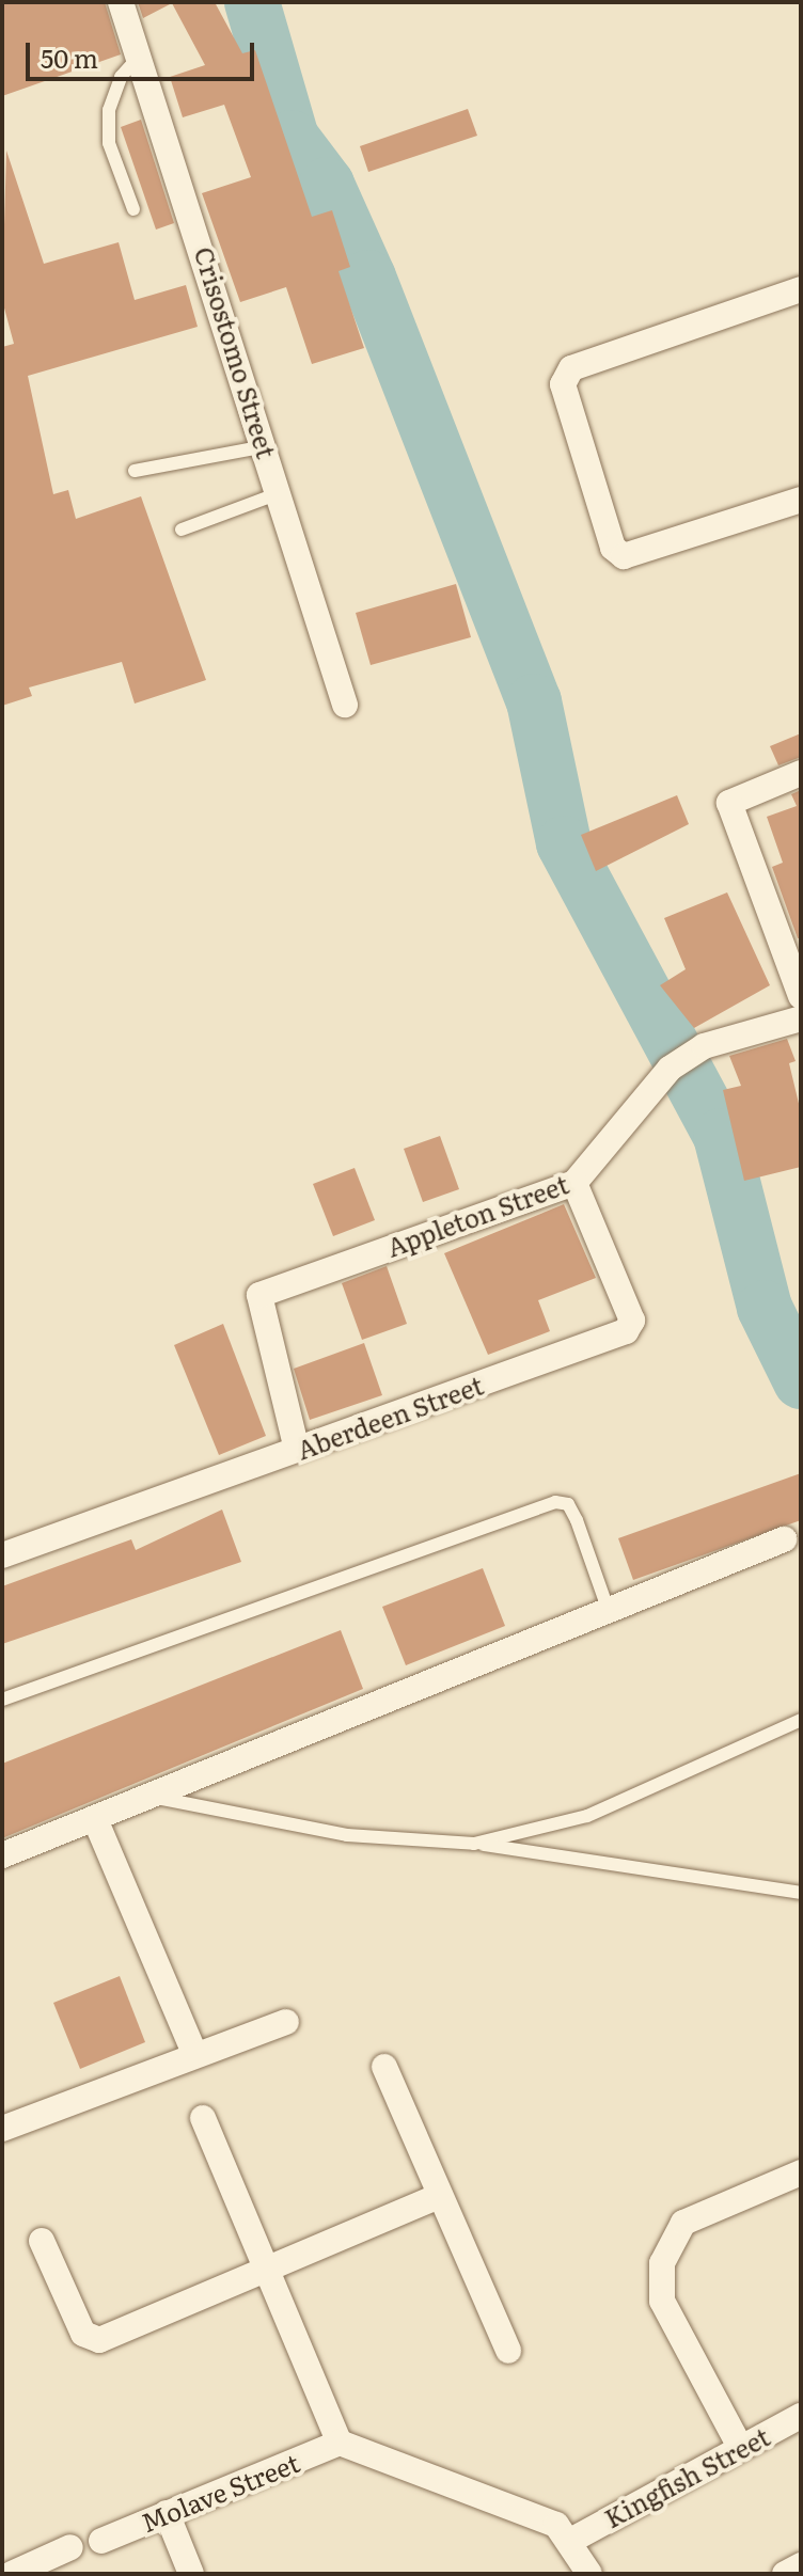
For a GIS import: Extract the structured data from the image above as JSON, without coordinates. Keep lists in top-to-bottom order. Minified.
{"streets":{"street":["Crisostomo Street","Appleton Street","Aberdeen Street","Kingfish Street","Molave Street"]},"crossings":[["Appleton Street","Aberdeen Street"]],"scale_bar":"50 m"}
